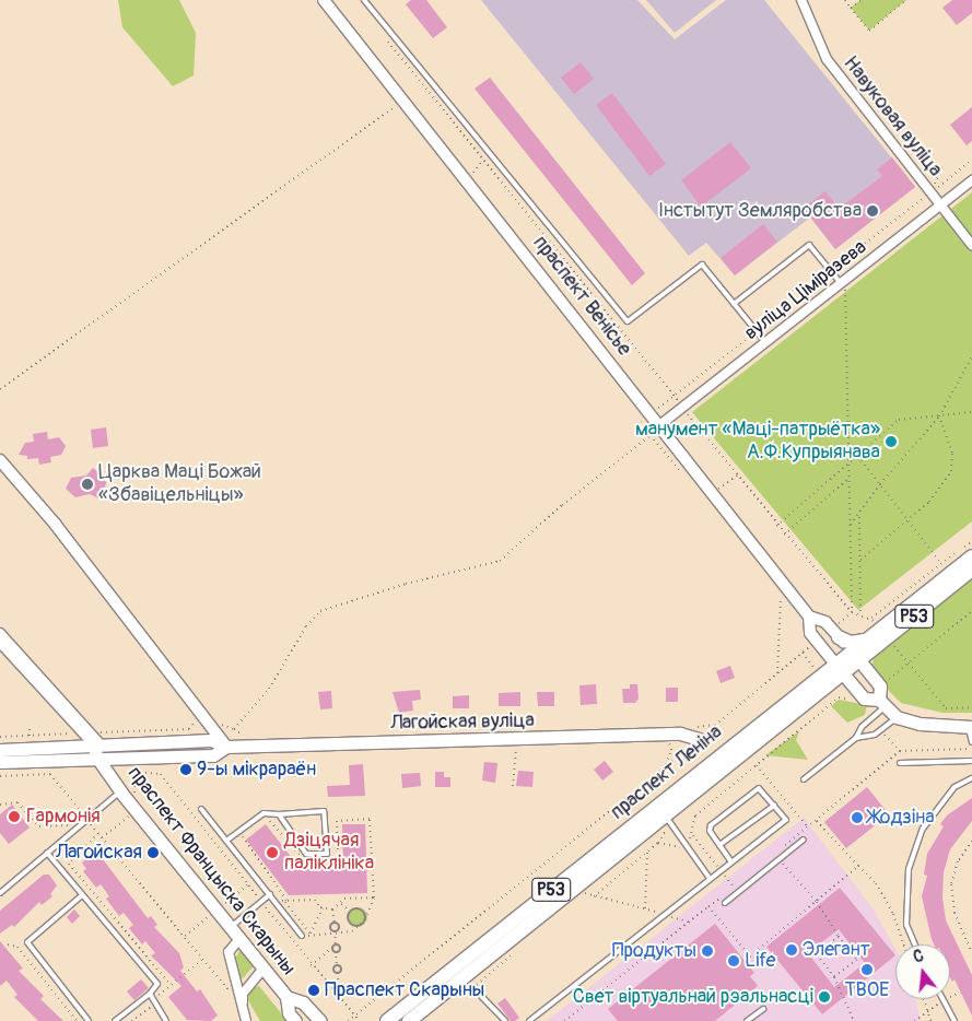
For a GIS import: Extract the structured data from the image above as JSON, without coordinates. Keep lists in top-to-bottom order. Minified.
{"streets":{"main road":["Р53","Лагойская вуліца","праспект Леніна","праспект Францыска Скарыны"],"street":["Навуковая вуліца","вуліца Ціміразева","праспект Венісье"]},"crossings":[["Навуковая вуліца","вуліца Ціміразева"],["вуліца Ціміразева","праспект Венісье"],["праспект Венісье","праспект Леніна"],["Лагойская вуліца","праспект Францыска Скарыны"]],"places":["Інстытут Земляробства","манумент «Маці-патрыётка» А.Ф.Купрыянава","Царква Маці Божай «Збавіцельніцы»","9-ы мікрараён","Гармонія","Жодзіна","Лагойская","Дзіцячая паліклініка","Элегант","Продукты","Life","ТВОЕ","Праспект Скарыны","Свет віртуальнай рэальнасці"],"north":"top"}
